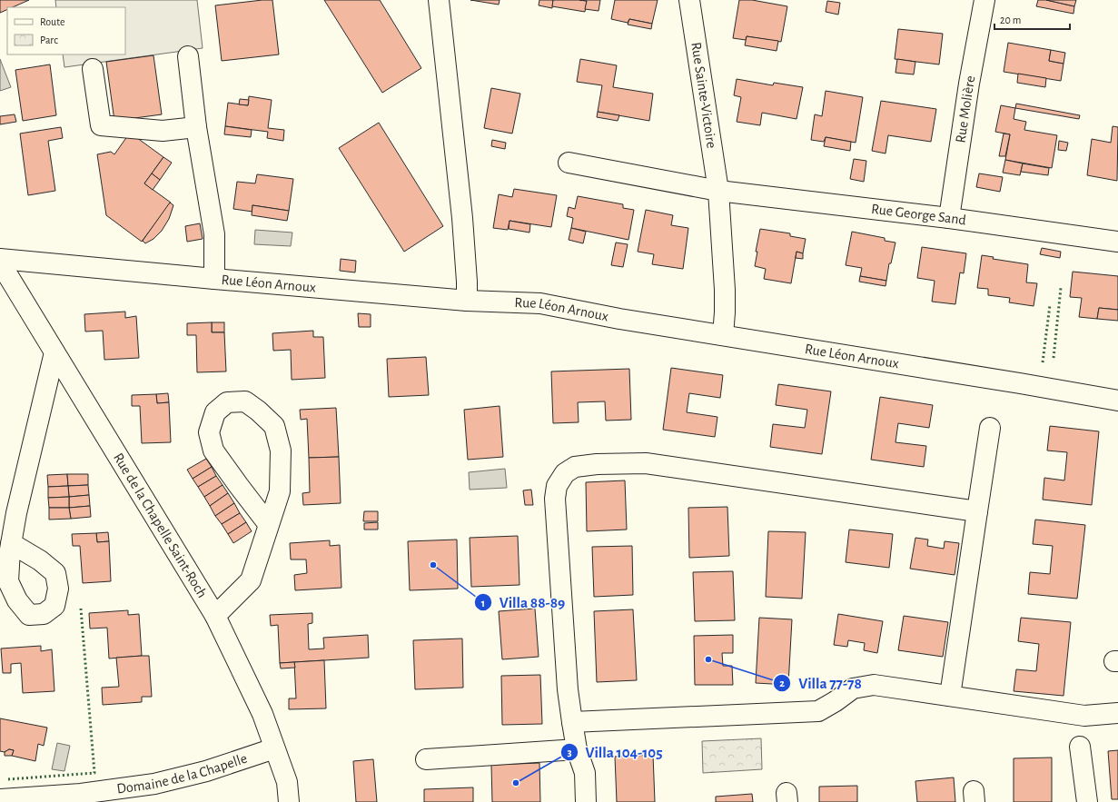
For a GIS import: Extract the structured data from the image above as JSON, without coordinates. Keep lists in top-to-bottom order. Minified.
{"streets":{"street":["Rue Sainte-Victoire","Rue Molière","Rue George Sand","Rue Léon Arnoux","Rue de la Chapelle Saint-Roch","Domaine de la Chapelle"]},"crossings":[["Rue Sainte-Victoire","Rue George Sand"],["Rue Sainte-Victoire","Rue Léon Arnoux"],["Rue Molière","Rue George Sand"],["Rue de la Chapelle Saint-Roch","Domaine de la Chapelle"]],"places":["Villa 88-89","Villa 77-78","Villa 104-105"],"legend":["Route","Parc"],"scale_bar":"20 m"}
